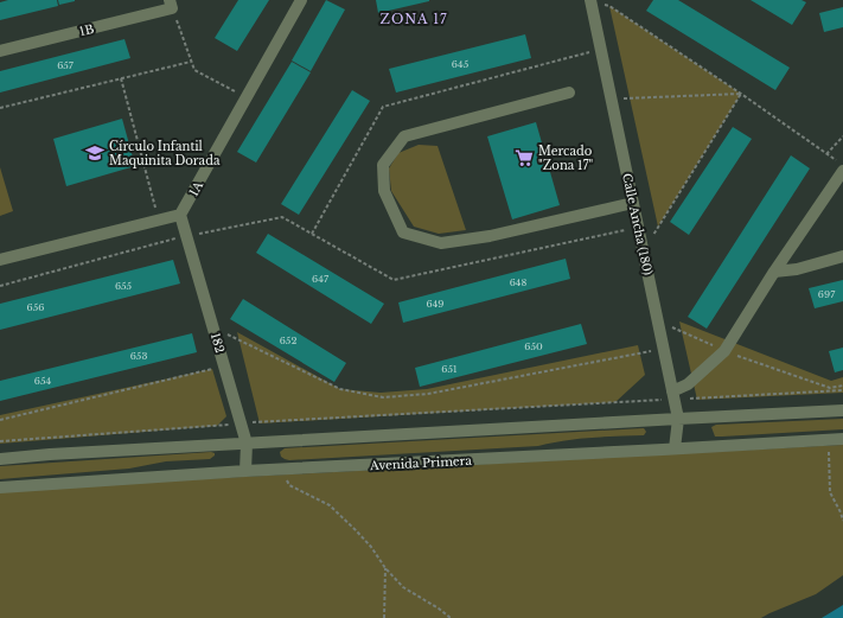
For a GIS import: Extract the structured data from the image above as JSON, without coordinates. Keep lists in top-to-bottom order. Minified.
{"streets":{"street":["1B","1A","Calle Ancha (180)","182","Avenida Primera"]},"crossings":[["1A","182"],["Calle Ancha (180)","Avenida Primera"],["182","Avenida Primera"]],"districts":["ZONA 17"],"places":{"school or university":["Círculo Infantil Maquinita Dorada"],"supermarket":["Mercado \"Zona 17\""]},"house_numbers":["645","657","647","648","655","697","649","656","652","650","653","651","654"]}
